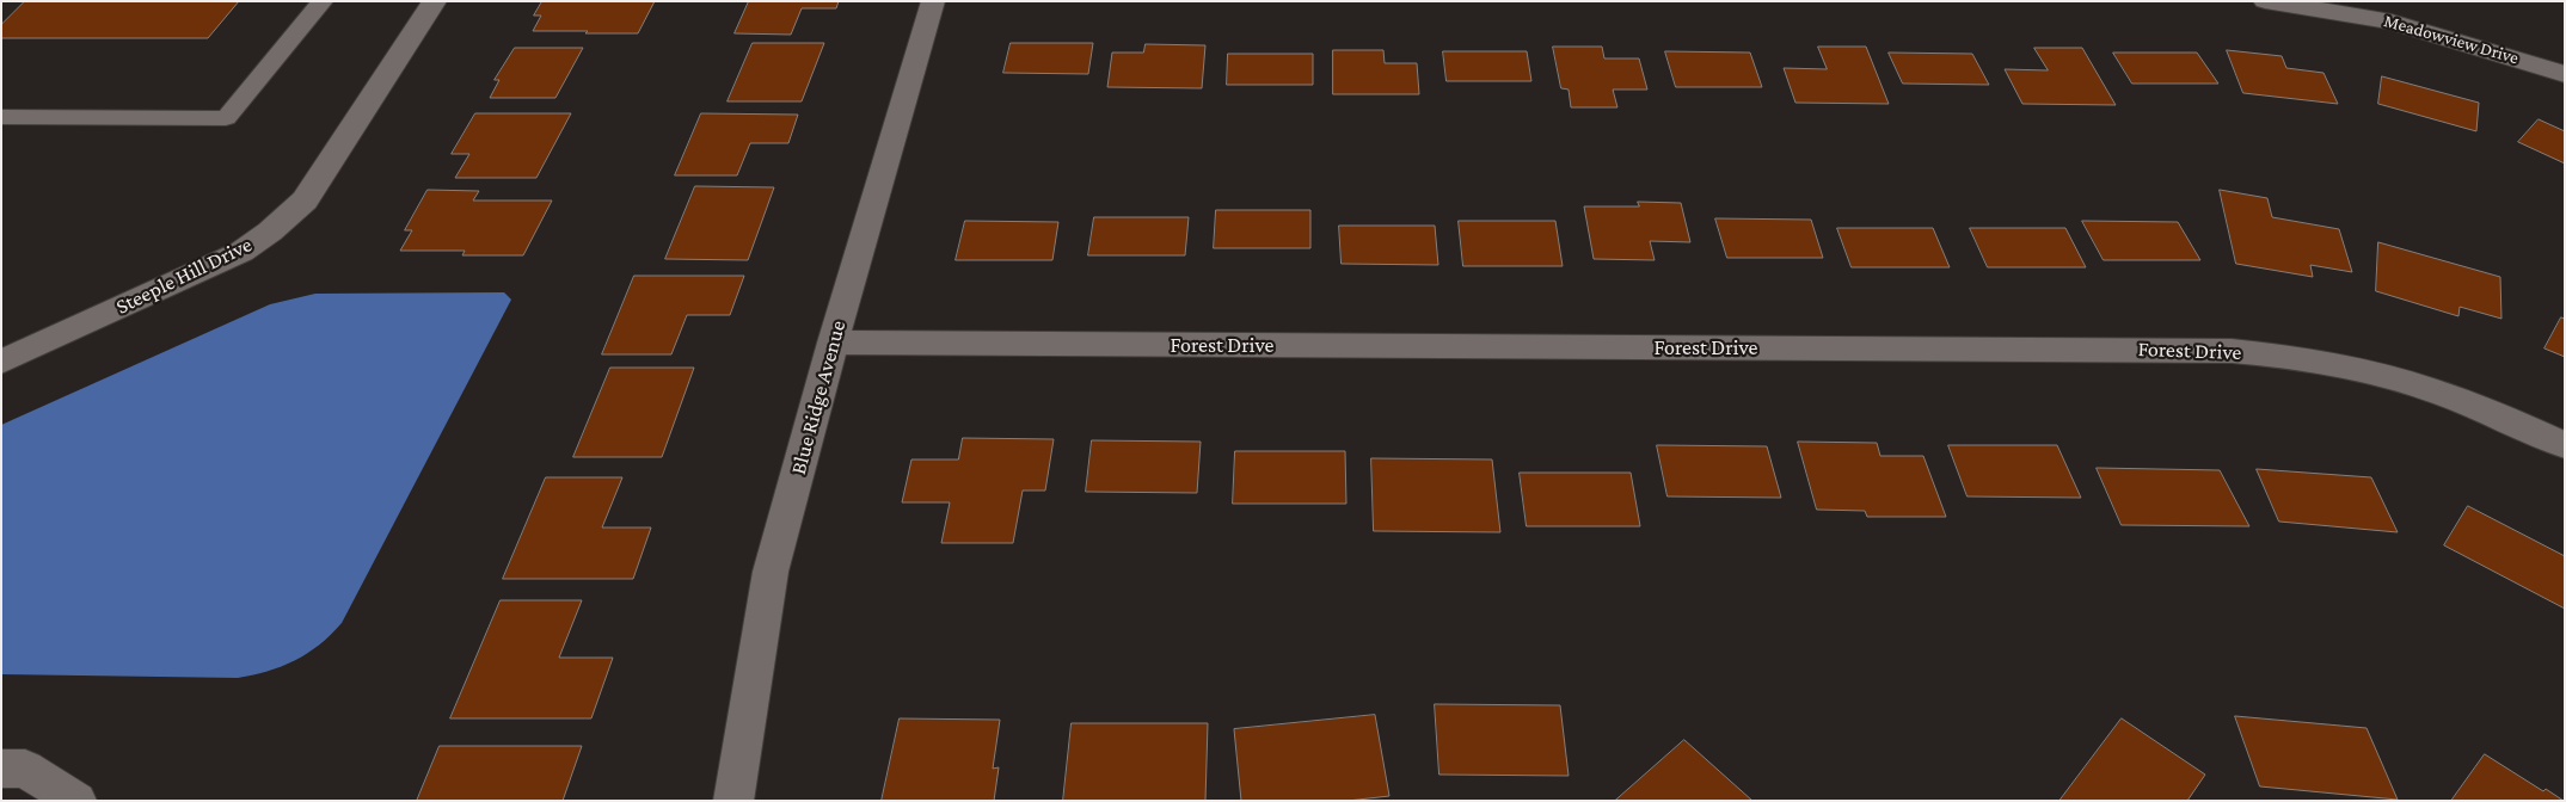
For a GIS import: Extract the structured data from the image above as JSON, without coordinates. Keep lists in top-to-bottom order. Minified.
{"streets":{"street":["Meadowview Drive","Steeple Hill Drive","Forest Drive","Blue Ridge Avenue"]},"crossings":[["Forest Drive","Blue Ridge Avenue"]]}
